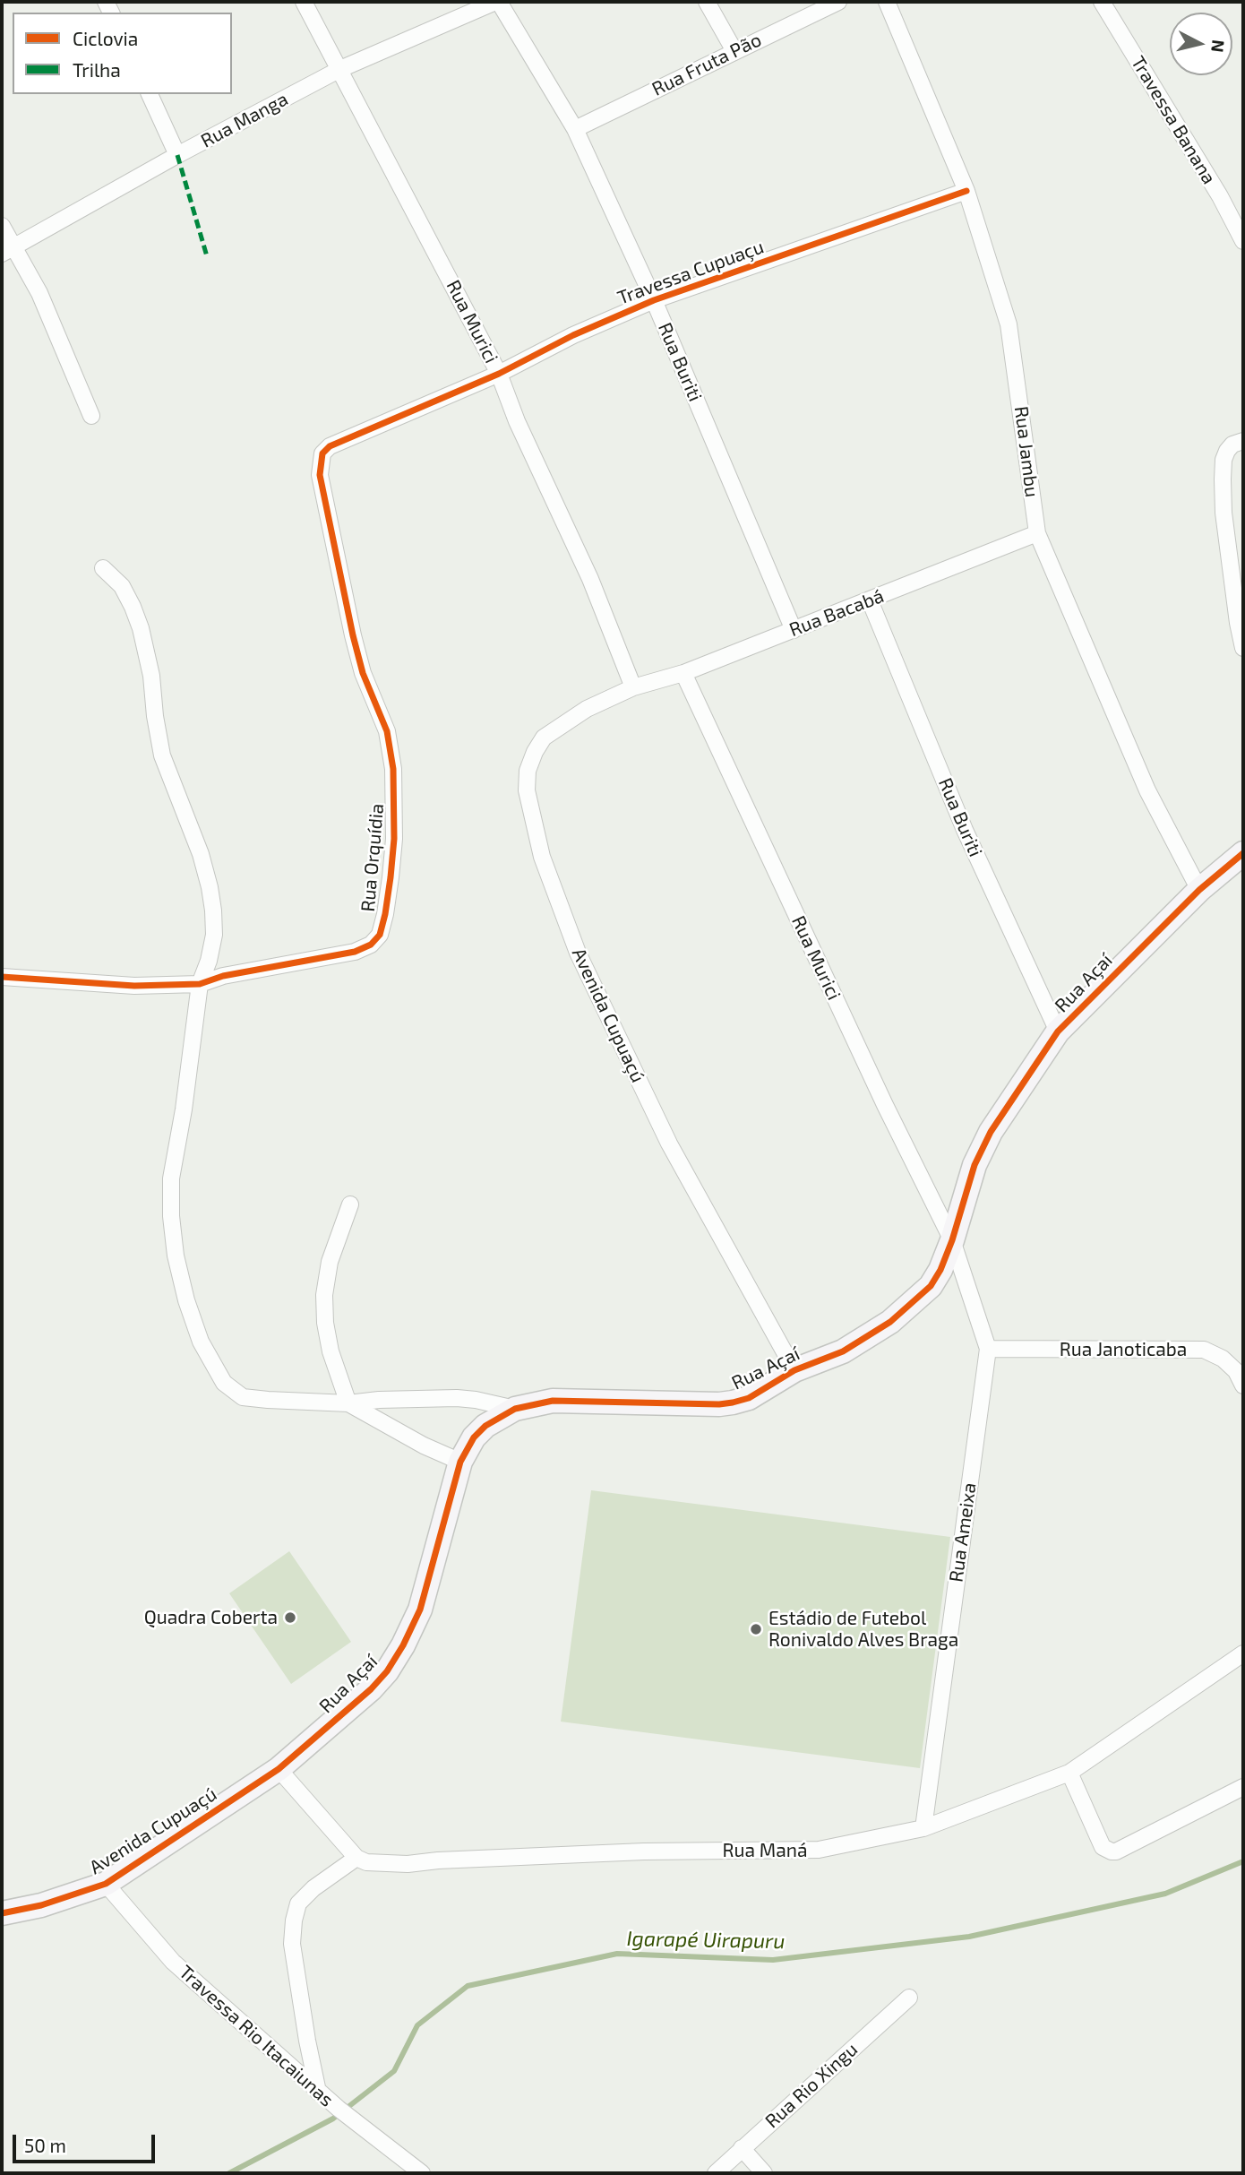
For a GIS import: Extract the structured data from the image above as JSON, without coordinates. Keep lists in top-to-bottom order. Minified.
{"streets":{"street":["Rua Fruta Pão","Rua Manga","Travessa Banana","Travessa Cupuaçu","Rua Murici","Rua Buriti","Rua Jambu","Rua Bacabá","Rua Orquídia","Rua Açaí","Avenida Cupuaçú","Rua Janoticaba","Rua Ameixa","Rua Maná","Travessa Rio Itacaiunas","Rua Rio Xingu"]},"crossings":[["Rua Fruta Pão","Rua Buriti"],["Rua Manga","Rua Murici"],["Rua Manga","Rua Buriti"],["Travessa Cupuaçu","Rua Murici"],["Travessa Cupuaçu","Rua Buriti"],["Travessa Cupuaçu","Rua Jambu"],["Travessa Cupuaçu","Rua Orquídia"],["Rua Murici","Rua Bacabá"],["Rua Murici","Rua Açaí"],["Rua Murici","Avenida Cupuaçú"],["Rua Murici","Rua Ameixa"],["Rua Buriti","Rua Bacabá"],["Rua Buriti","Rua Açaí"],["Rua Jambu","Rua Bacabá"],["Rua Jambu","Rua Açaí"],["Rua Bacabá","Avenida Cupuaçú"],["Rua Açaí","Avenida Cupuaçú"],["Rua Açaí","Rua Ameixa"],["Avenida Cupuaçú","Travessa Rio Itacaiunas"],["Rua Janoticaba","Rua Ameixa"],["Rua Ameixa","Rua Maná"]],"water":["Igarapé Uirapuru"],"places":["Quadra Coberta","Estádio de Futebol Ronivaldo Alves Braga"],"legend":["Ciclovia","Trilha"],"scale_bar":"50 m","north":"right"}
